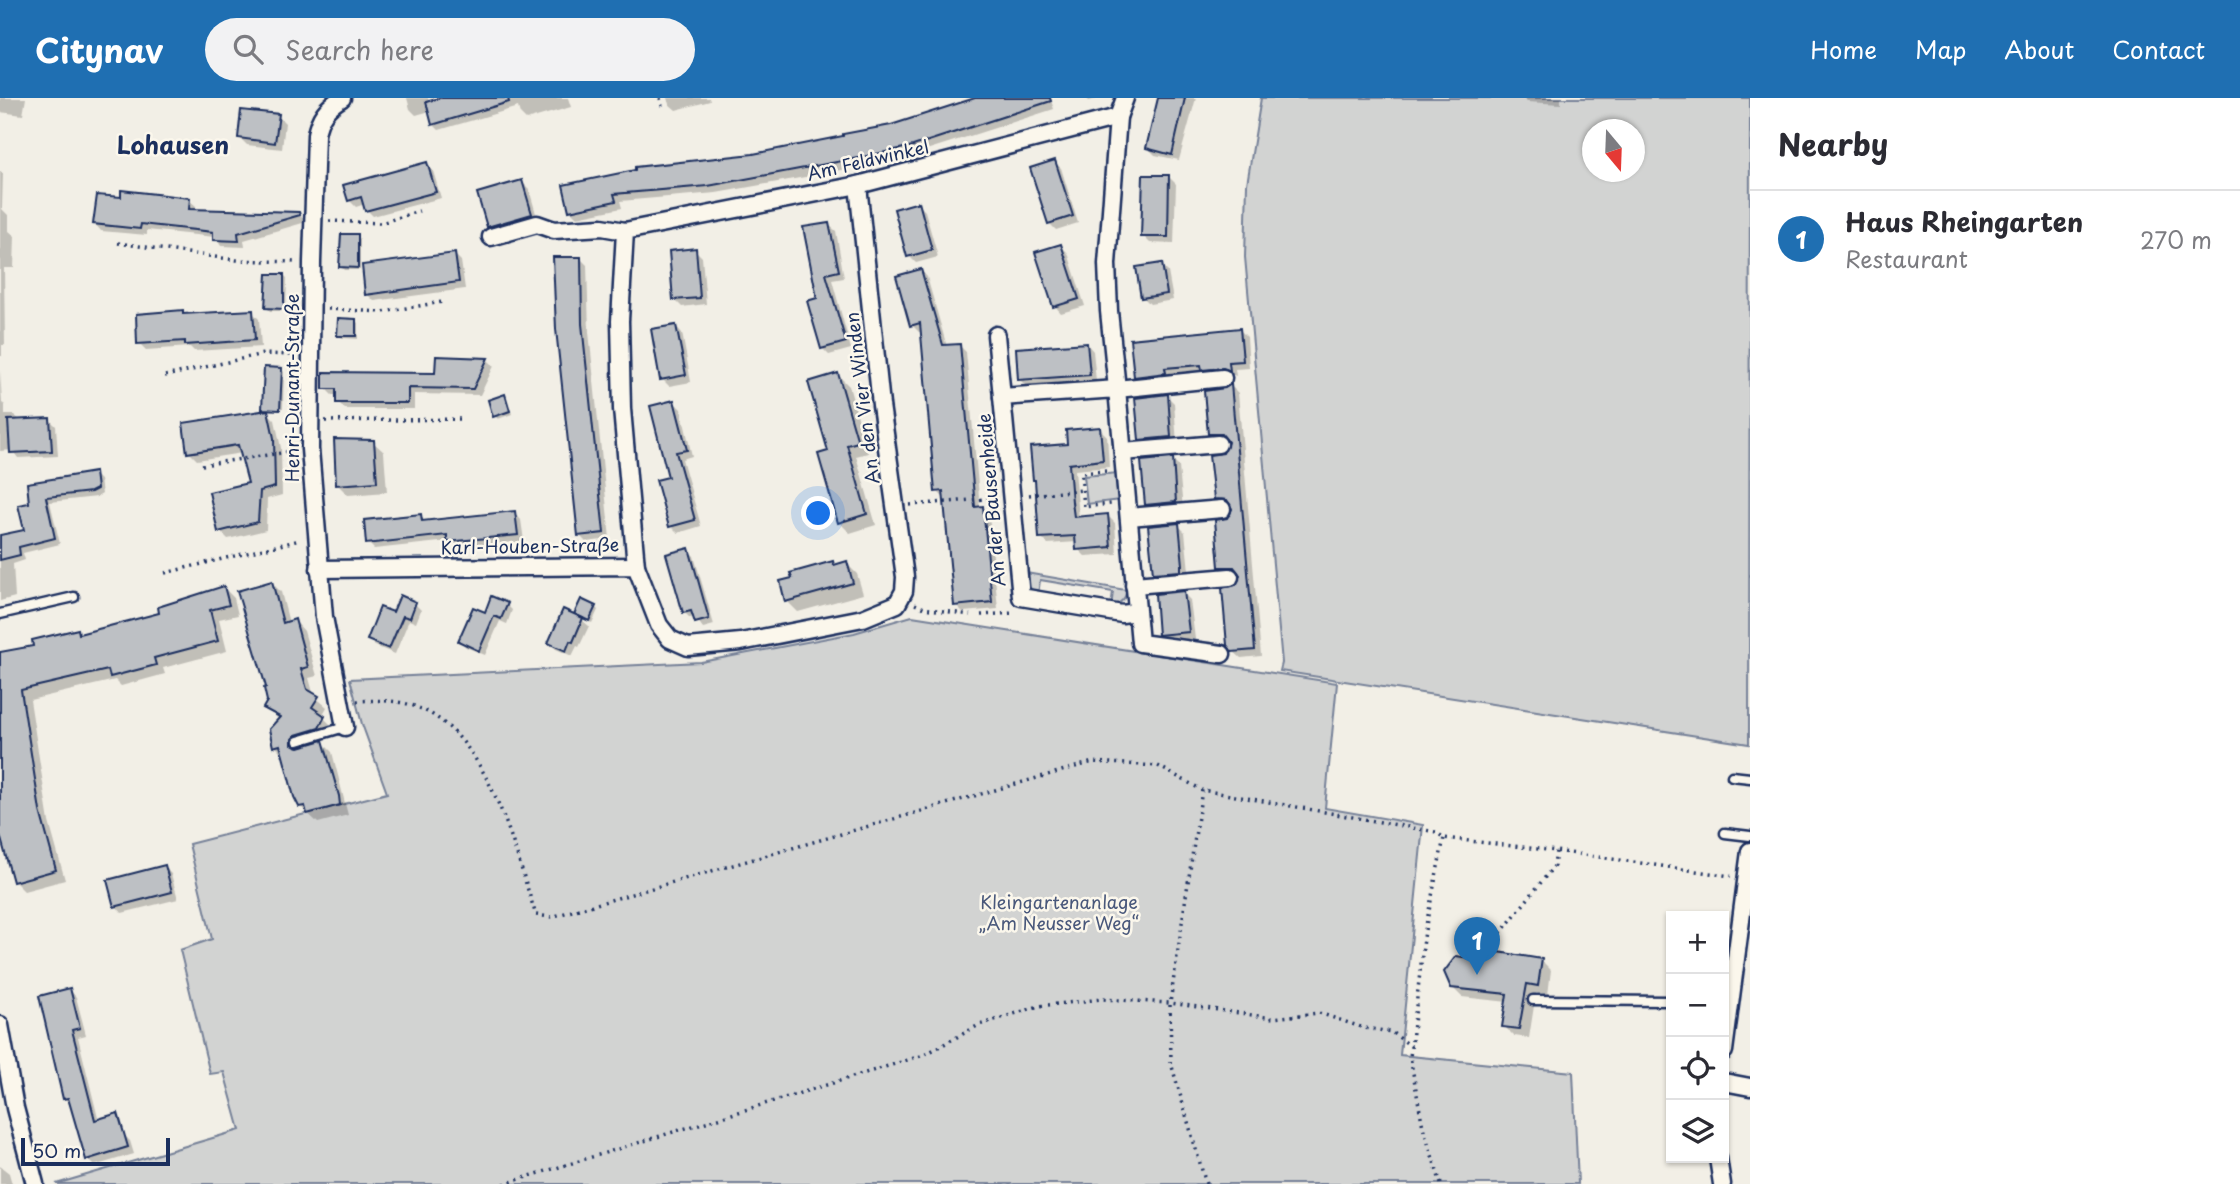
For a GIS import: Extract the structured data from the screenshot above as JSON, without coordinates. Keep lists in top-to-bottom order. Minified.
{"streets":{"street":["Am Feldwinkel","Henri-Dunant-Straße","An den Vier Winden","An der Bausenheide","Karl-Houben-Straße"]},"crossings":[["Am Feldwinkel","An den Vier Winden"],["Henri-Dunant-Straße","Karl-Houben-Straße"],["An den Vier Winden","Karl-Houben-Straße"]],"districts":["Lohausen"],"parks":["Kleingartenanlage „Am Neusser Weg“"],"scale_bar":"50 m","north":"bottom","page":{"header":"Citynav","search":"Search here","nav":["Home","Map","About","Contact"],"heading":"Nearby","list":[{"mark":"1","name":"Haus Rheingarten","note":"Restaurant","value":"270 m"}],"map_buttons":["+","−"],"pins":"1","scale":"50 m"}}
